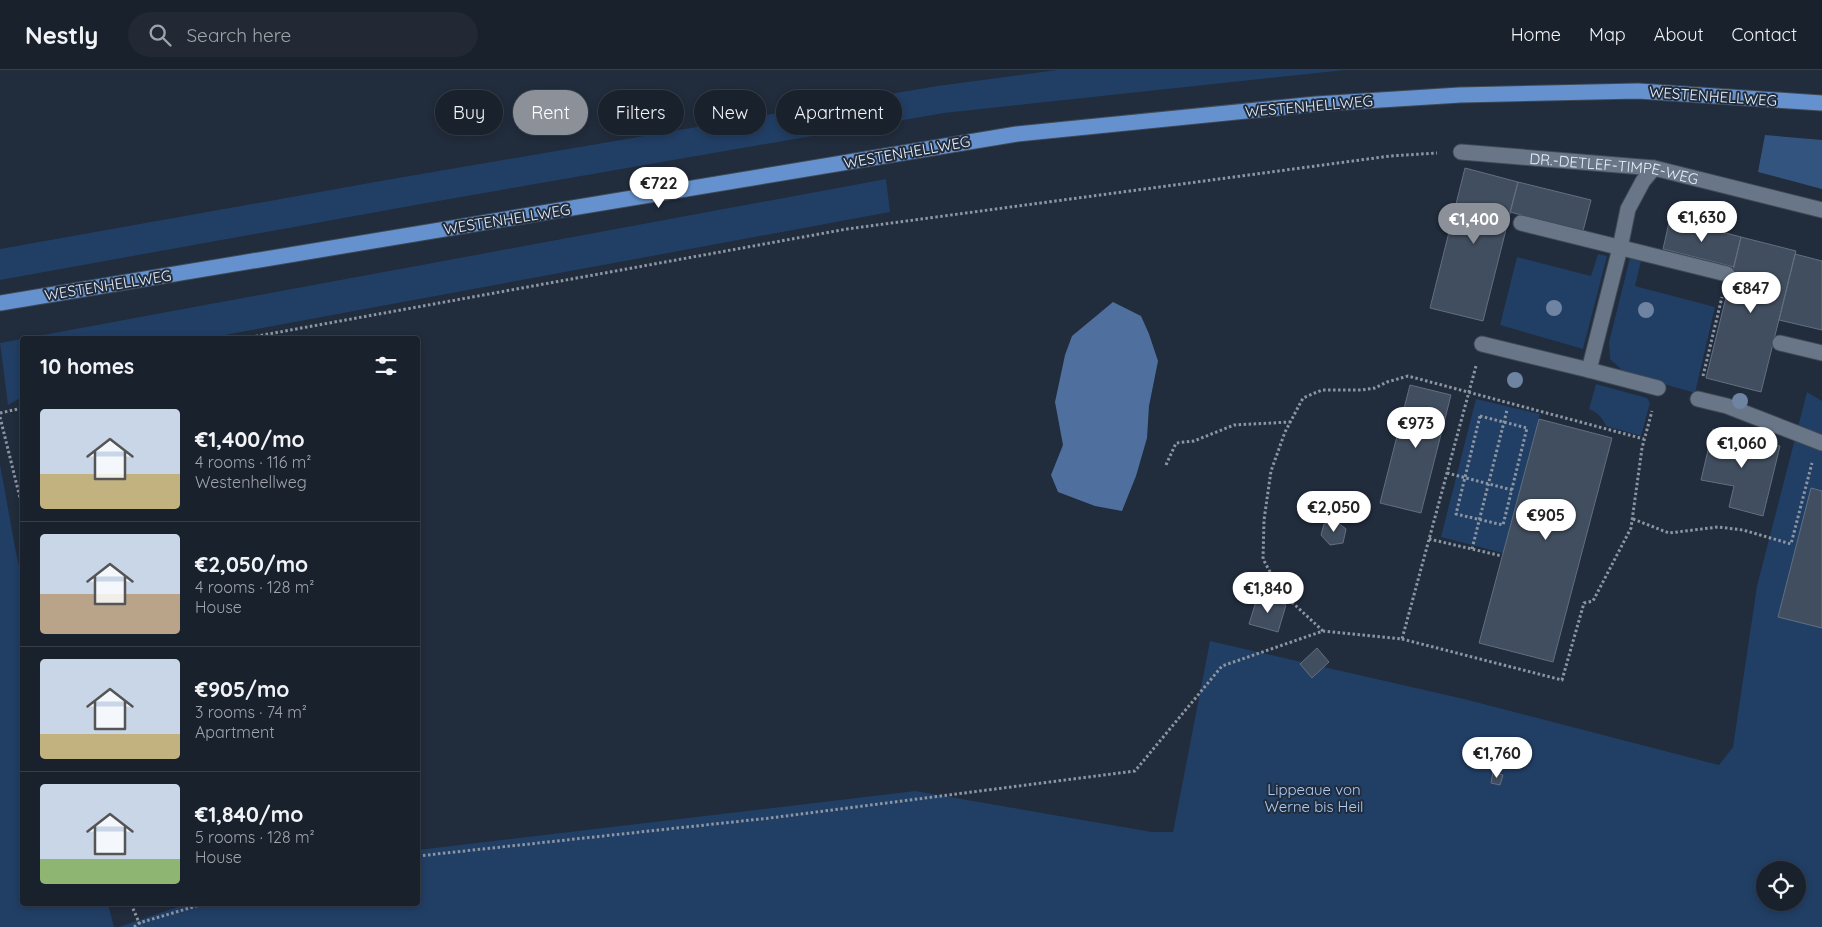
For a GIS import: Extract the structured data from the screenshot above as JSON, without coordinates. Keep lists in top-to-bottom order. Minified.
{"streets":{"main road":["WESTENHELLWEG"],"lane":["DR.-DETLEF-TIMPE-WEG"]},"parks":["Lippeaue von Werne bis Heil"],"page":{"header":"Nestly","search":"Search here","nav":["Home","Map","About","Contact"],"chip":["Buy","Rent","Filters","New","Apartment"],"price":["€722","€1,630","€1,400","€847","€973","€1,060","€2,050","€905","€1,840","€1,760"],"heading":"10 homes","list":[{"name":"€1,400/mo","note":"4 rooms · 116 m² · Westenhellweg"},{"name":"€2,050/mo","note":"4 rooms · 128 m² · House"},{"name":"€905/mo","note":"3 rooms · 74 m² · Apartment"},{"name":"€1,840/mo","note":"5 rooms · 128 m² · House"}]}}
